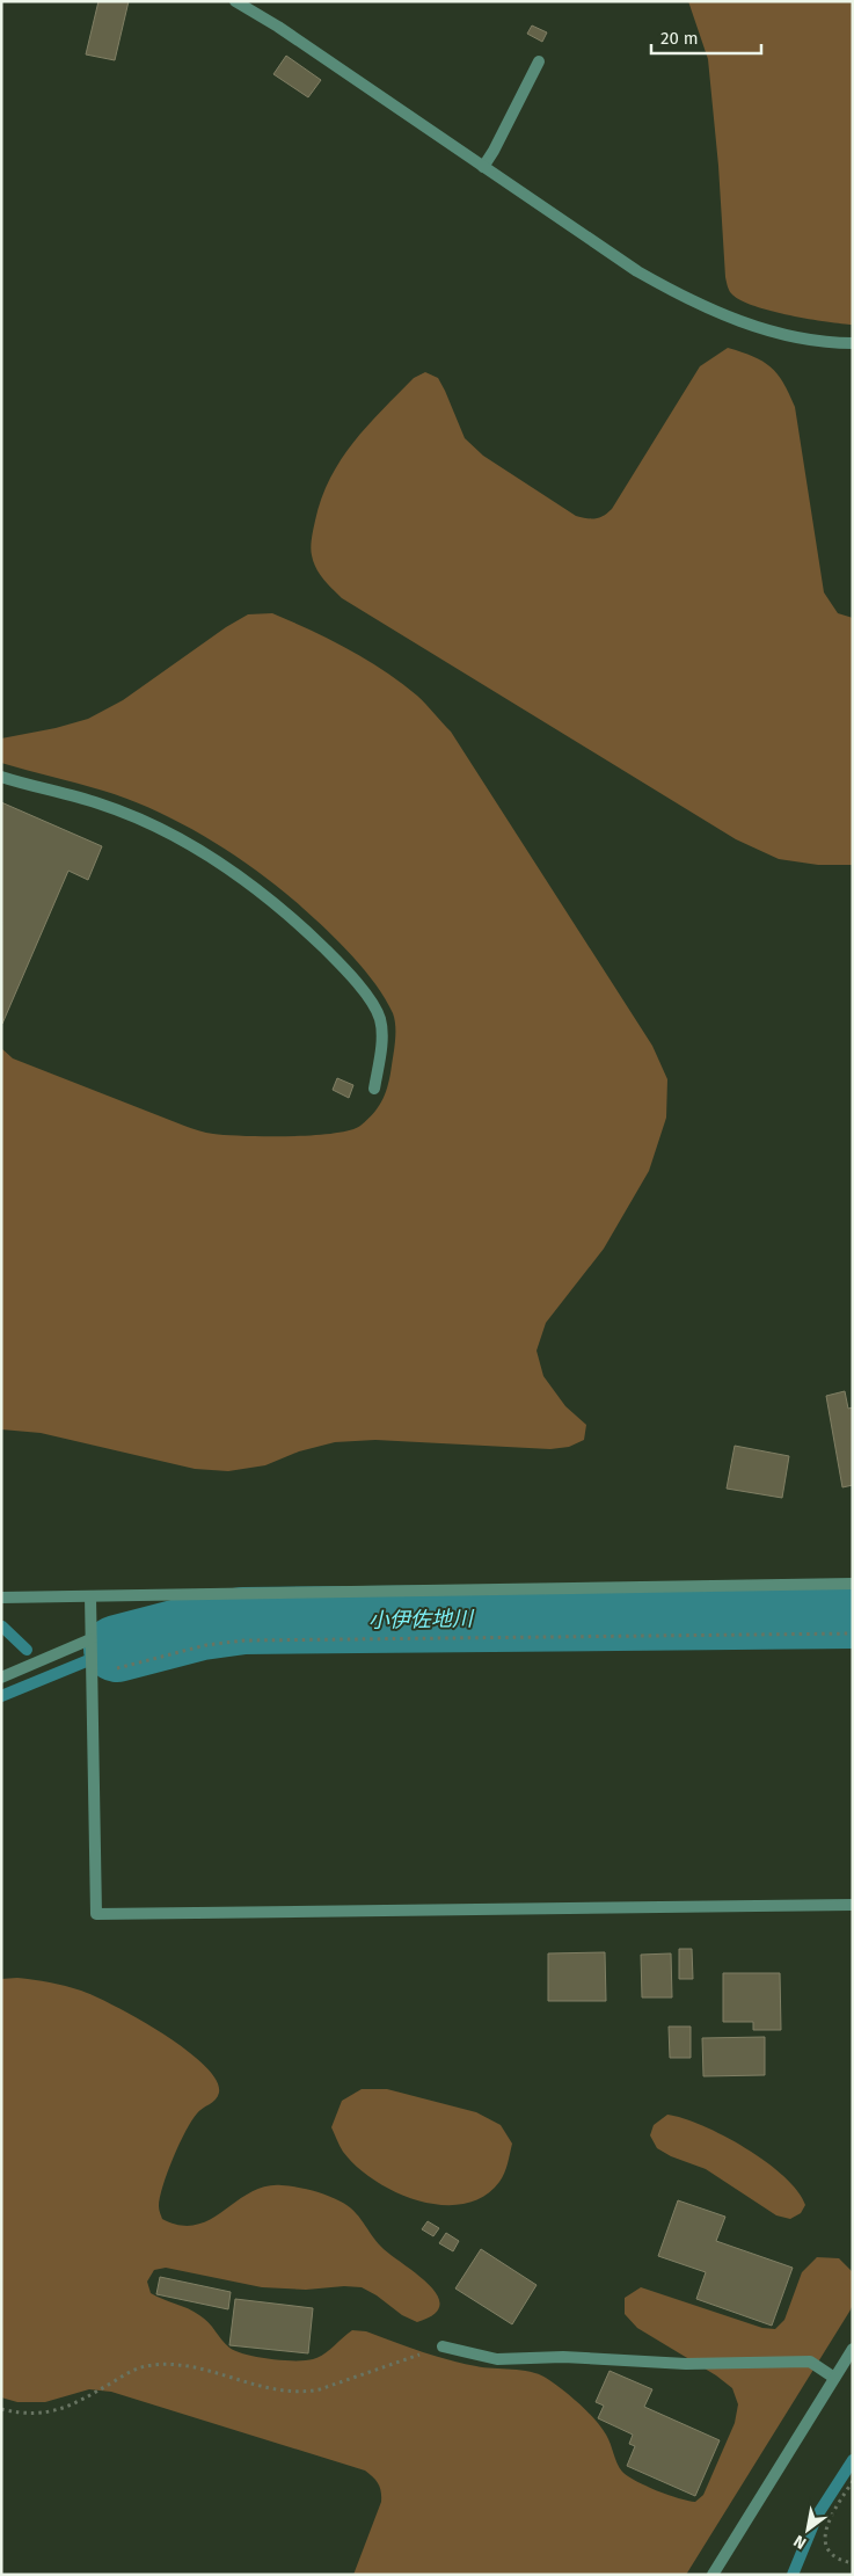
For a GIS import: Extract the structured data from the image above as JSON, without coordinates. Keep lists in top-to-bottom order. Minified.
{"water":["小伊佐地川"],"scale_bar":"20 m","north":"bottom left"}
